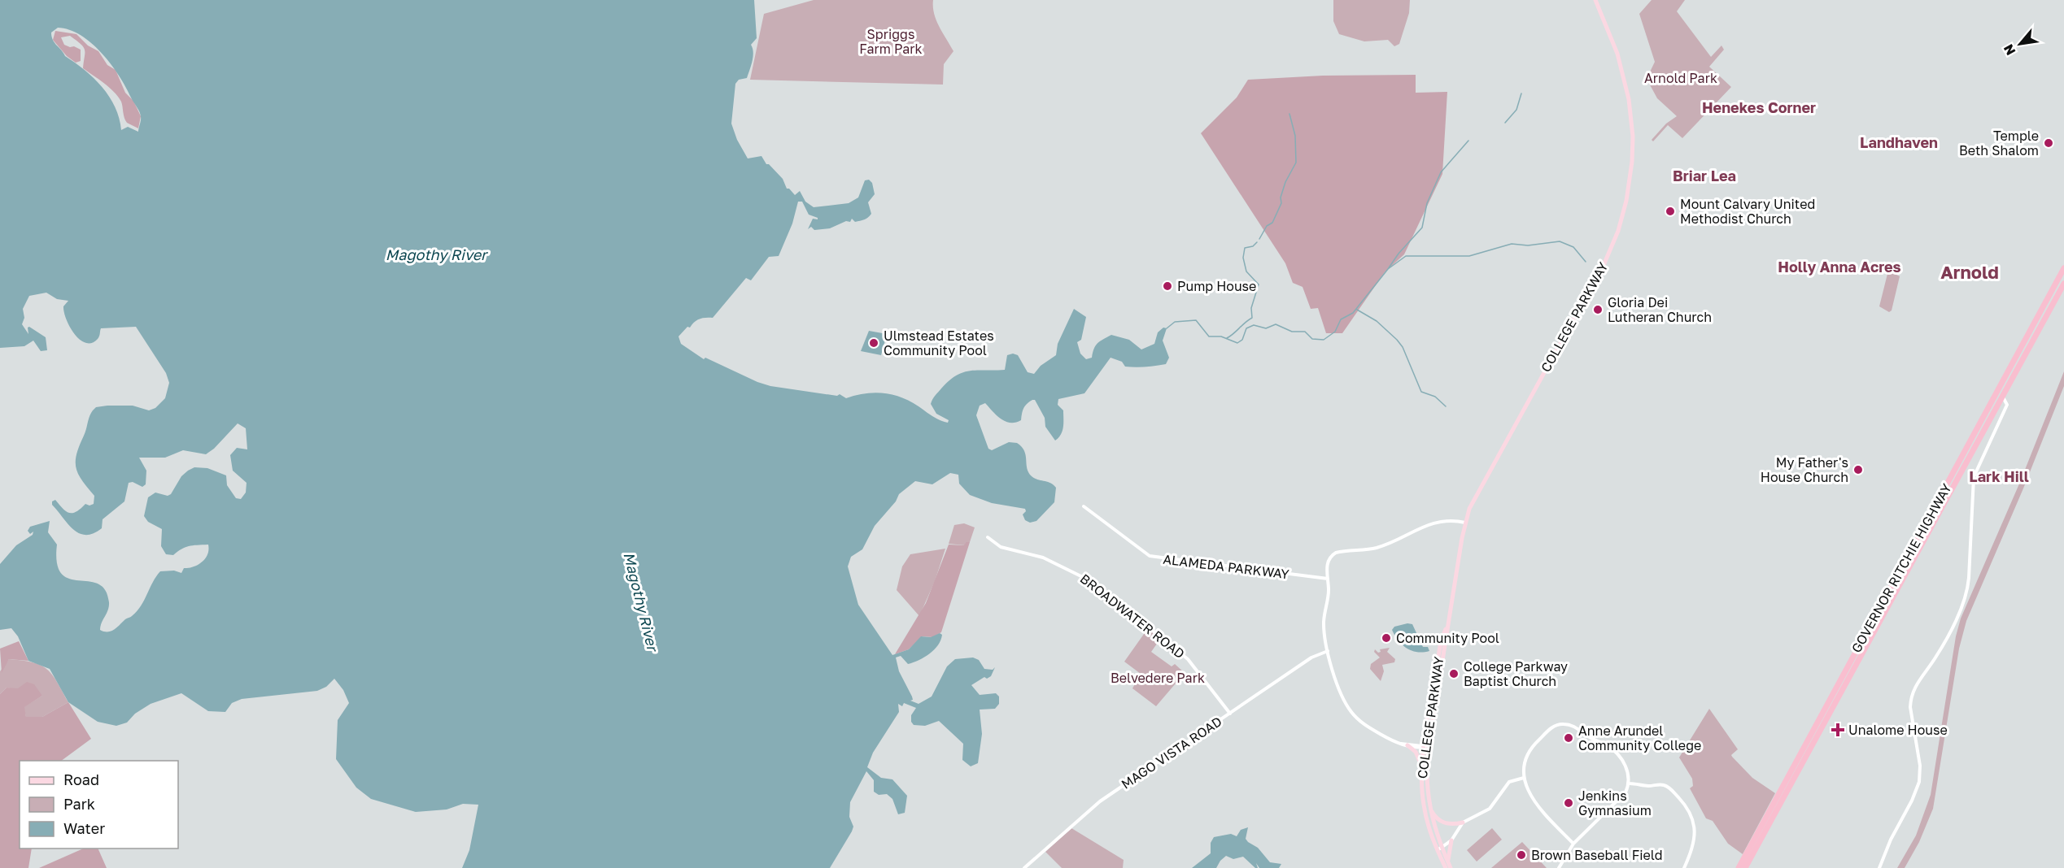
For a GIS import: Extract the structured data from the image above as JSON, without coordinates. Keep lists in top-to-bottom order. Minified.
{"streets":{"highway":["GOVERNOR RITCHIE HIGHWAY"],"main road":["COLLEGE PARKWAY"],"street":["ALAMEDA PARKWAY","BROADWATER ROAD","MAGO VISTA ROAD"]},"crossings":[["BROADWATER ROAD","MAGO VISTA ROAD"]],"districts":["Henekes Corner","Landhaven","Briar Lea","Holly Anna Acres","Arnold","Lark Hill"],"water":["Magothy River"],"parks":["Spriggs Farm Park","Arnold Park","Belvedere Park"],"places":{"other":["Temple Beth Shalom","Mount Calvary United Methodist Church","Pump House","Gloria Dei Lutheran Church","Ulmstead Estates Community Pool","My Father's House Church","Community Pool","College Parkway Baptist Church","Anne Arundel Community College","Jenkins Gymnasium","Brown Baseball Field"],"health":["Unalome House"]},"legend":["Road","Park","Water"],"north":"bottom left"}
